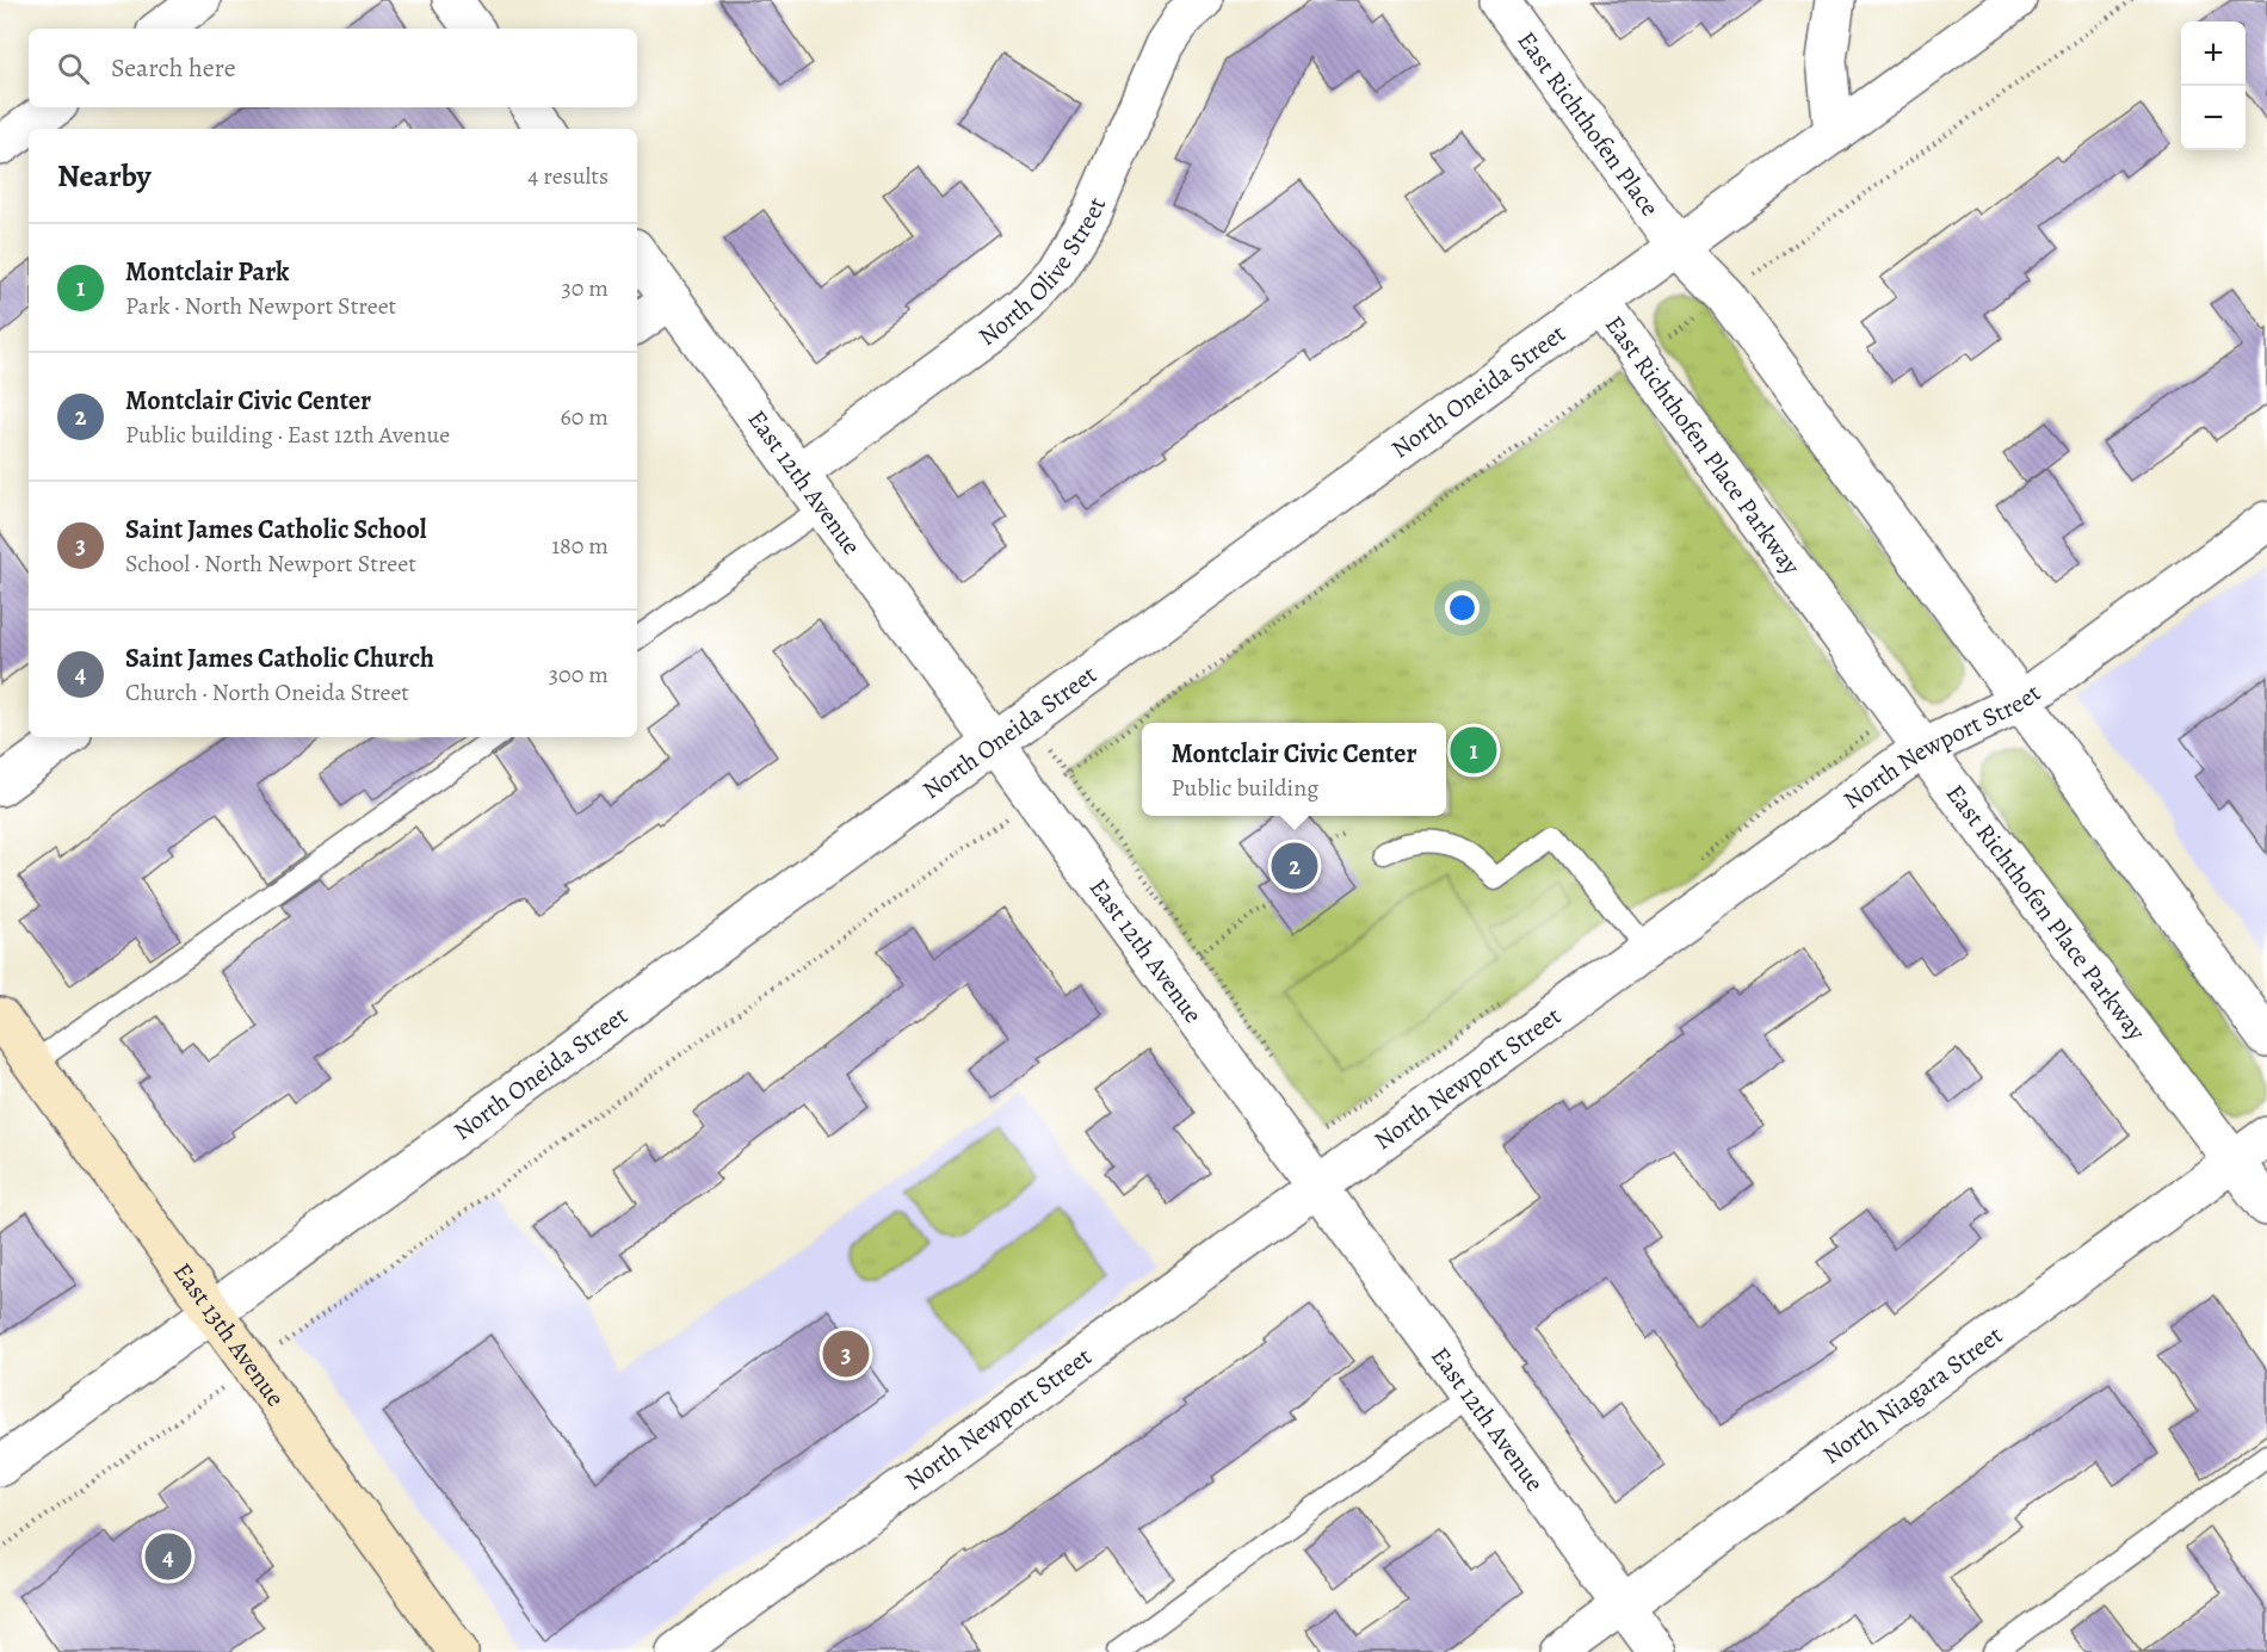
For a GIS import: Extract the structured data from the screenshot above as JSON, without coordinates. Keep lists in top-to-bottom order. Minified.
{"streets":{"main road":["East 13th Avenue"],"street":["East Richthofen Place","North Olive Street","North Oneida Street","East Richthofen Place Parkway","East 12th Avenue","North Newport Street","North Niagara Street"]},"crossings":[["East Richthofen Place","North Oneida Street"],["North Olive Street","East 12th Avenue"],["North Oneida Street","East Richthofen Place Parkway"],["North Oneida Street","East 12th Avenue"],["North Oneida Street","East 13th Avenue"],["East Richthofen Place Parkway","North Newport Street"],["East Richthofen Place Parkway","North Niagara Street"],["East 12th Avenue","North Newport Street"],["East 12th Avenue","North Niagara Street"]],"page":{"map_buttons":["+","−"],"search":"Search here","heading":["Nearby","4 results"],"list":[{"mark":"1","name":"Montclair Park","note":"Park · North Newport Street","value":"30 m"},{"mark":"2","name":"Montclair Civic Center","note":"Public building · East 12th Avenue","value":"60 m"},{"mark":"3","name":"Saint James Catholic School","note":"School · North Newport Street","value":"180 m"},{"mark":"4","name":"Saint James Catholic Church","note":"Church · North Oneida Street","value":"300 m"}],"popup":["Montclair Civic Center","Public building"],"pins":["1","2","3","4"]}}
